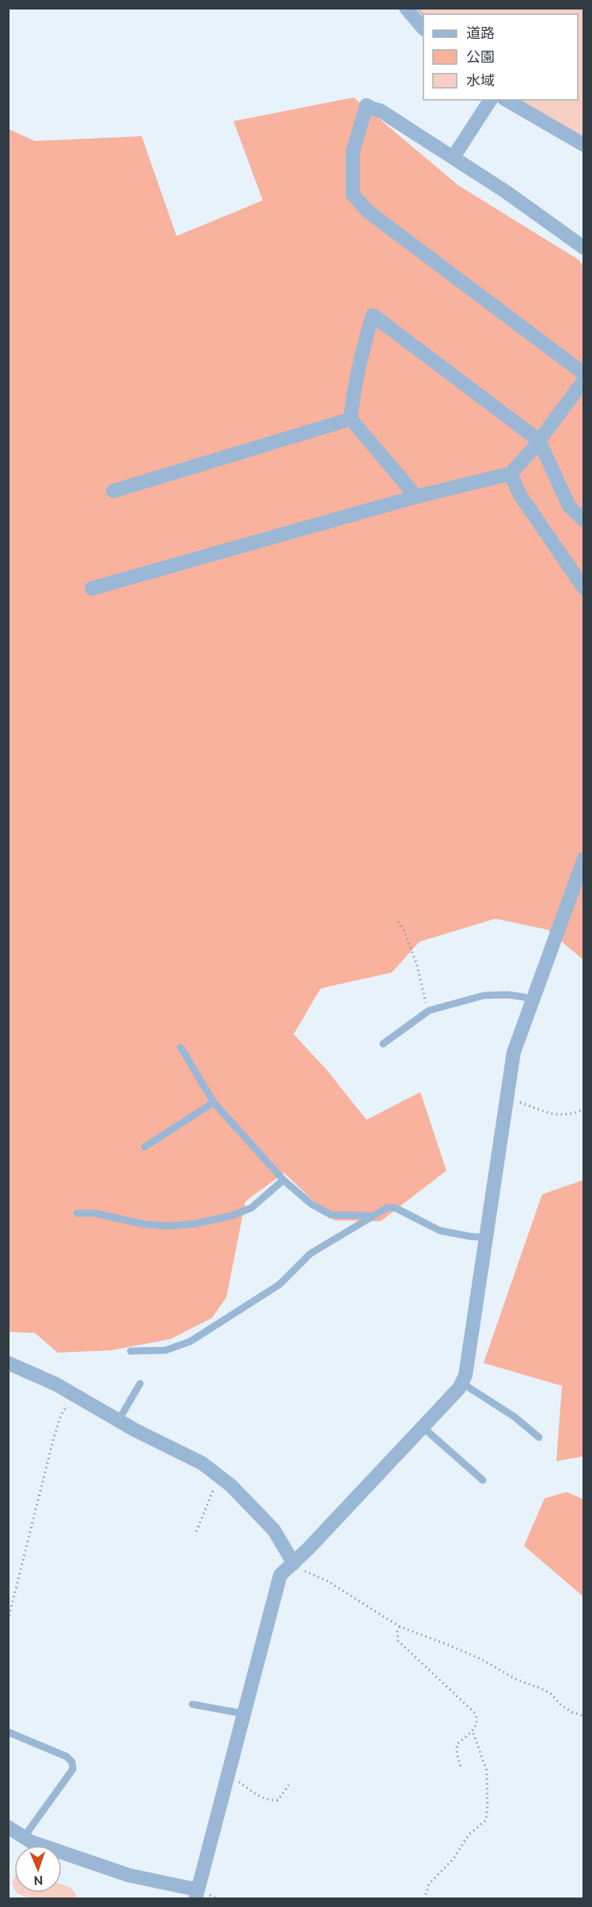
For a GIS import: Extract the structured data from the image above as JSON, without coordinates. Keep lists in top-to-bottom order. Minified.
{"legend":["道路","公園","水域"],"north":"bottom"}
